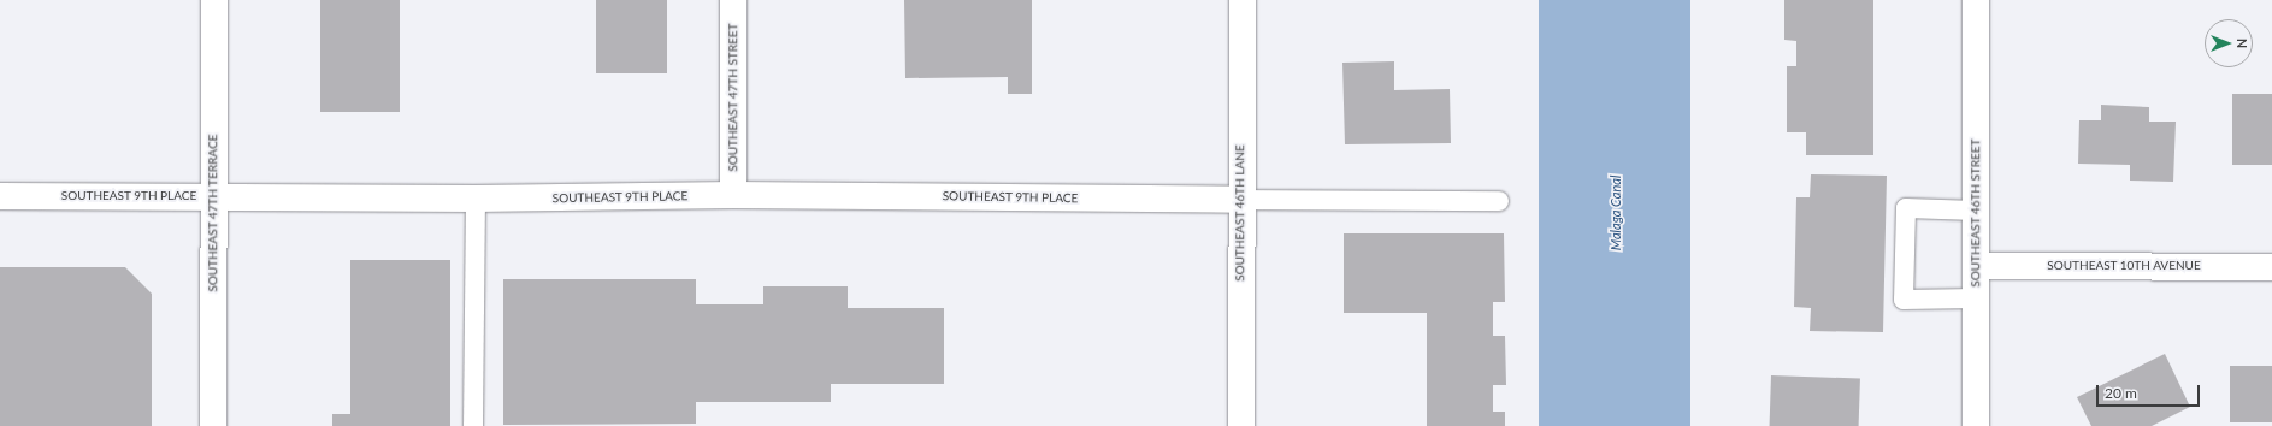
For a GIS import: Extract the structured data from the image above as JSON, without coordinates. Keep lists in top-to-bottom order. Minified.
{"streets":{"street":["SOUTHEAST 47TH STREET","SOUTHEAST 9TH PLACE","SOUTHEAST 47TH TERRACE","SOUTHEAST 46TH LANE","SOUTHEAST 46TH STREET","SOUTHEAST 10TH AVENUE"]},"crossings":[["SOUTHEAST 47TH STREET","SOUTHEAST 9TH PLACE"],["SOUTHEAST 9TH PLACE","SOUTHEAST 47TH TERRACE"],["SOUTHEAST 9TH PLACE","SOUTHEAST 46TH LANE"],["SOUTHEAST 46TH STREET","SOUTHEAST 10TH AVENUE"]],"water":["Malaga Canal"],"scale_bar":"20 m","north":"right"}
